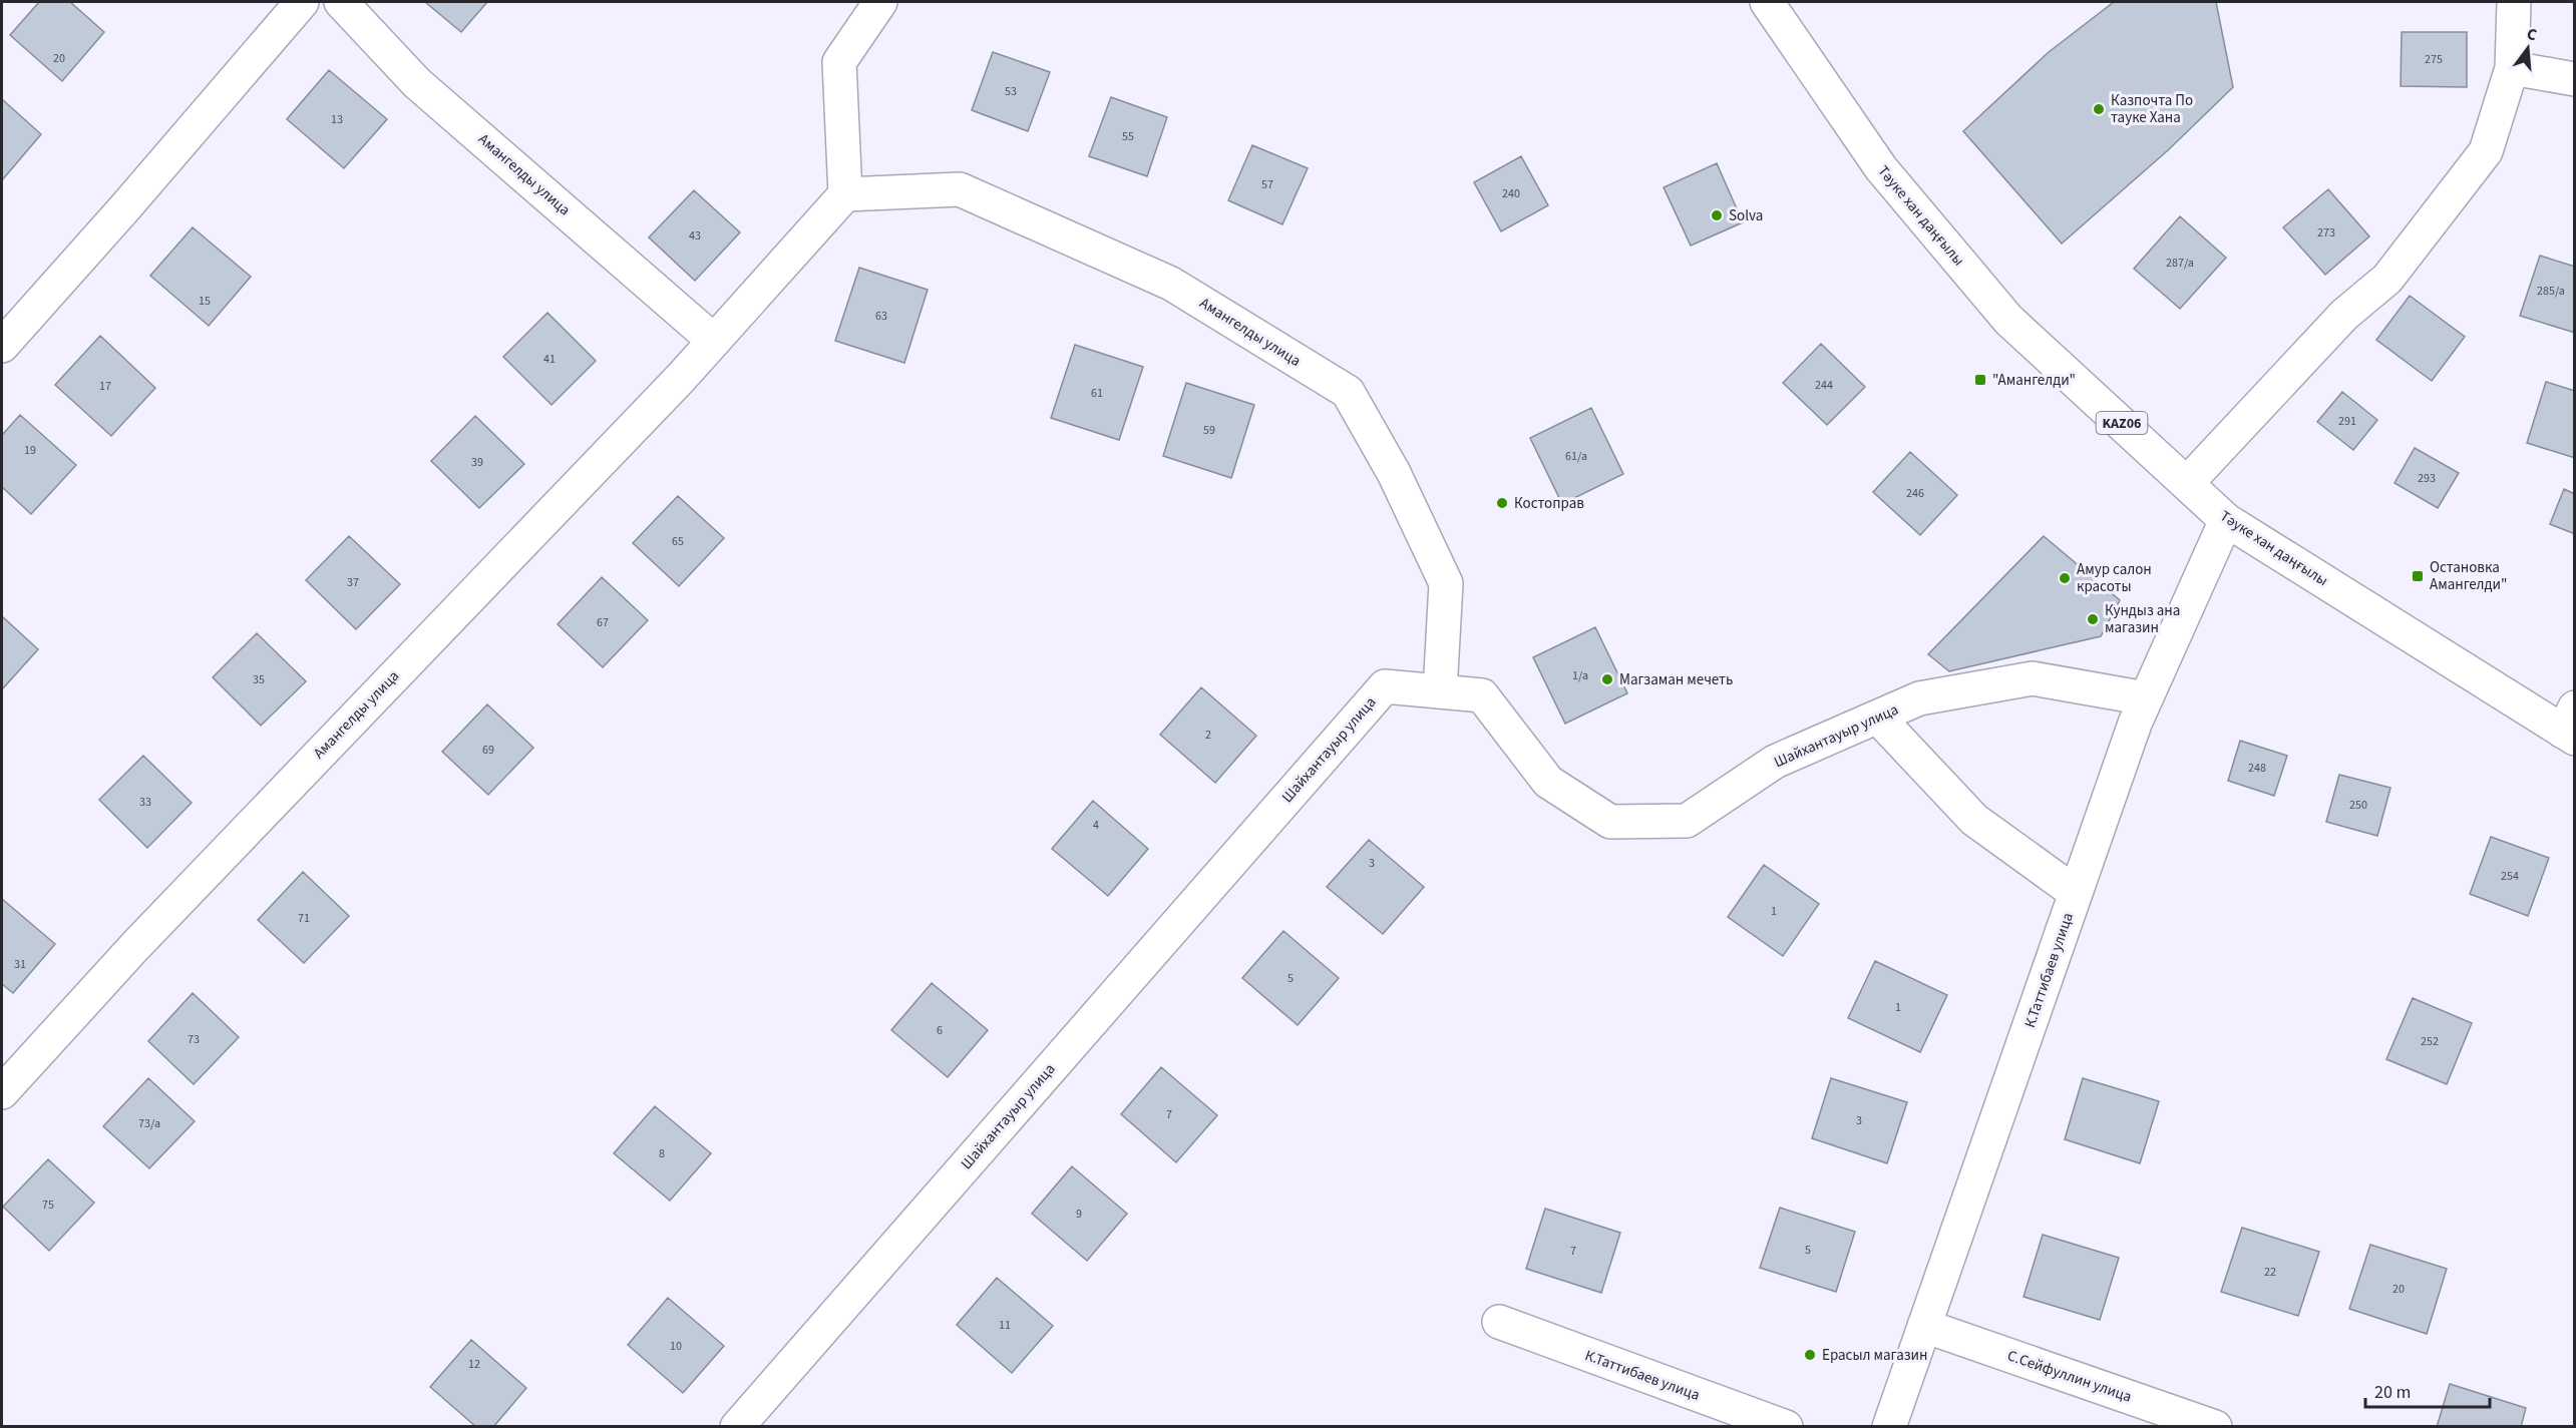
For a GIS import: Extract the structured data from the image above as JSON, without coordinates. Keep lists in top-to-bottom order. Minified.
{"streets":{"street":["Амангелды улица","Тәуке хан даңғылы","KАZ06","Шайхантауыр улица","К.Таттибаев улица","С.Сейфуллин улица"]},"crossings":[["Амангелды улица","Шайхантауыр улица"],["Тәуке хан даңғылы","К.Таттибаев улица"],["Шайхантауыр улица","К.Таттибаев улица"],["К.Таттибаев улица","С.Сейфуллин улица"]],"places":{"other":["Казпочта По тауке Хана","Solva","Костоправ","Амур салон красоты","Кундыз ана магазин","Магзаман мечеть","Ерасыл магазин"],"transit":["\"Амангелди\"","Остановка Амангелди\""]},"house_numbers":["20","275","53","13","55","57","240","273","43","287/а","285/а","15","63","41","244","17","61","291","59","19","61/а","39","293","246","65","37","67","1/а","35","2","69","248","33","250","4","3","254","1","71","31","5","1","6","73","252","7","3","73/а","8","75","9","5","7","22","20","11","10","12"],"scale_bar":"20 m","north":"top"}
